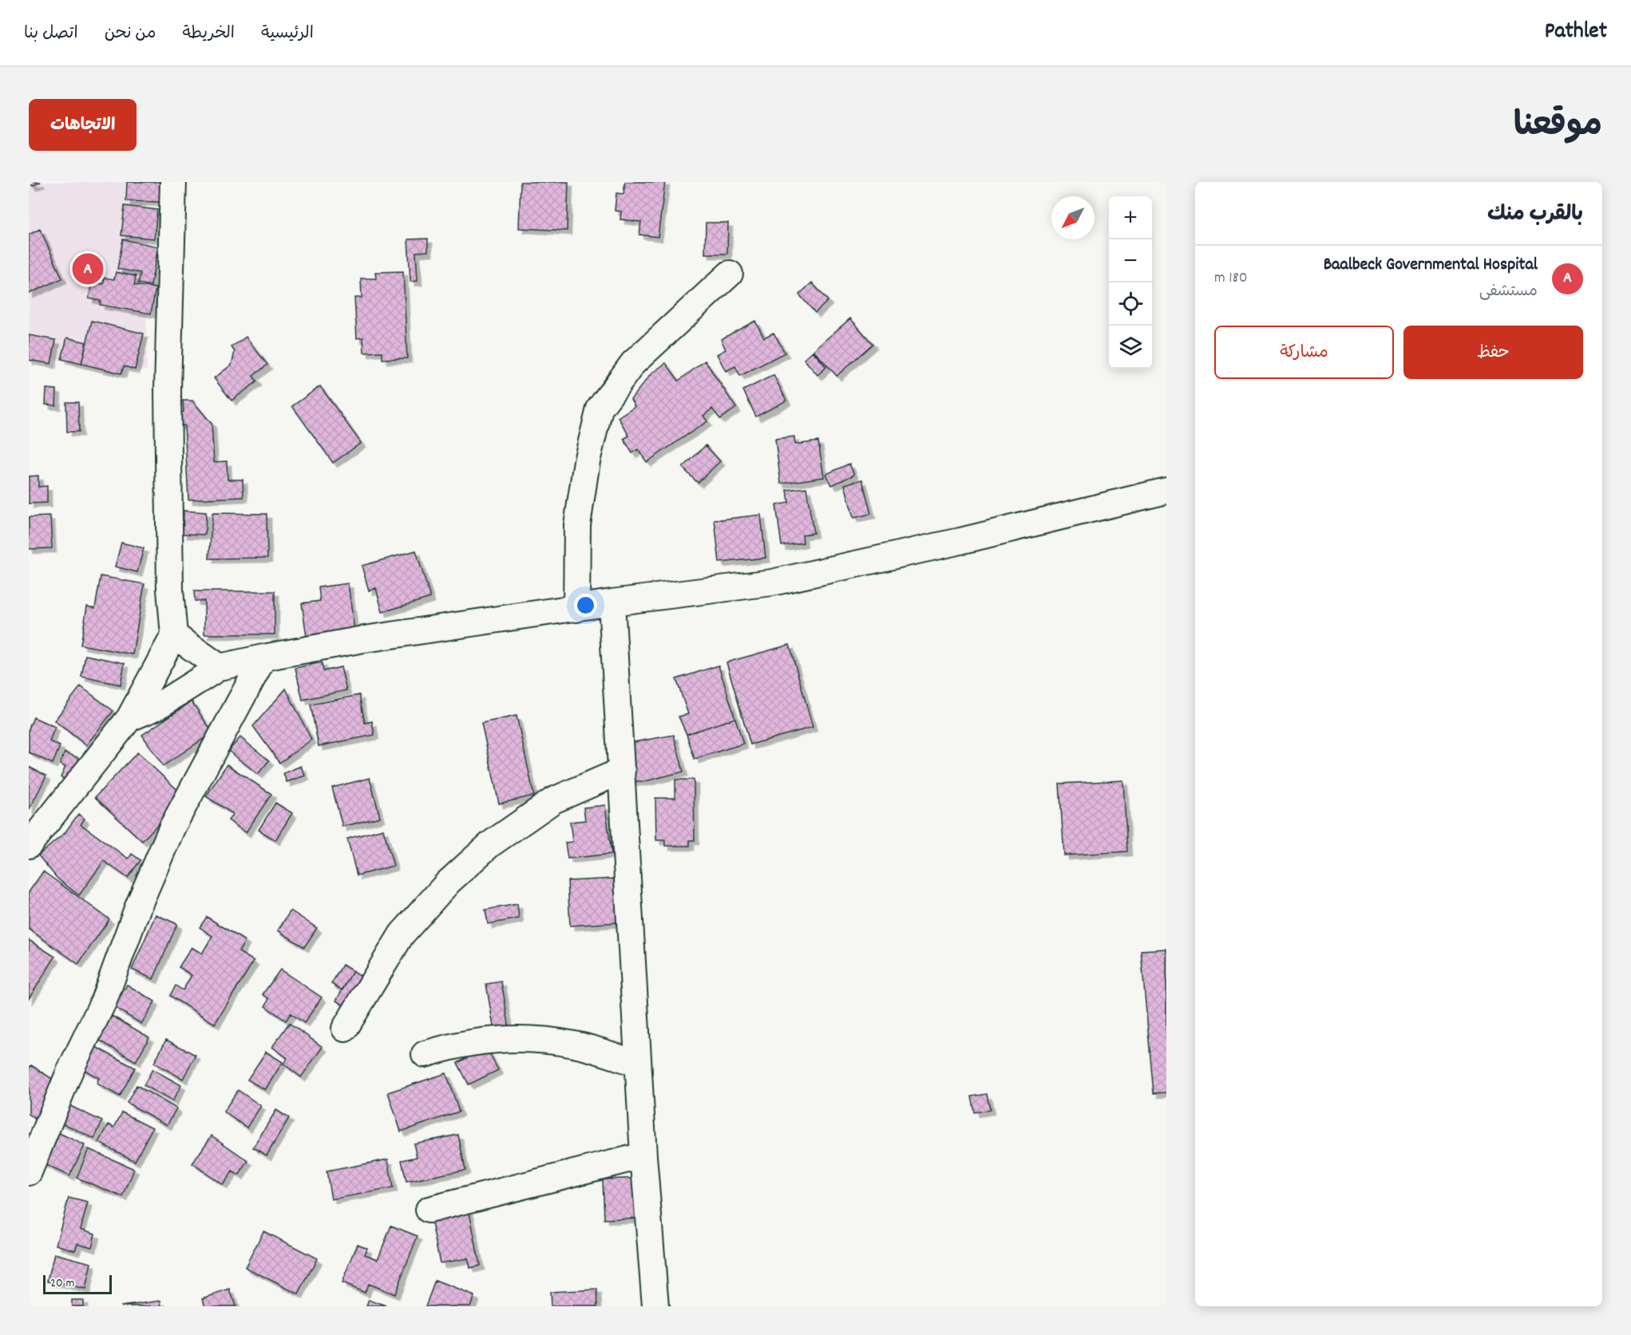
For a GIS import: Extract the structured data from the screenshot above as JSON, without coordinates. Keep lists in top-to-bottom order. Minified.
{"scale_bar":"20 m","north":"bottom left","page":{"header":"Pathlet","nav":["الرئيسية","الخريطة","من نحن","اتصل بنا"],"title":"موقعنا","buttons":["الاتجاهات",["حفظ","مشاركة"]],"heading":"بالقرب منك","map_buttons":["+","−"],"list":[{"mark":"A","name":"Baalbeck Governmental Hospital","note":"مستشفى","value":"180 m"}],"pins":"A","scale":"20 m"}}
